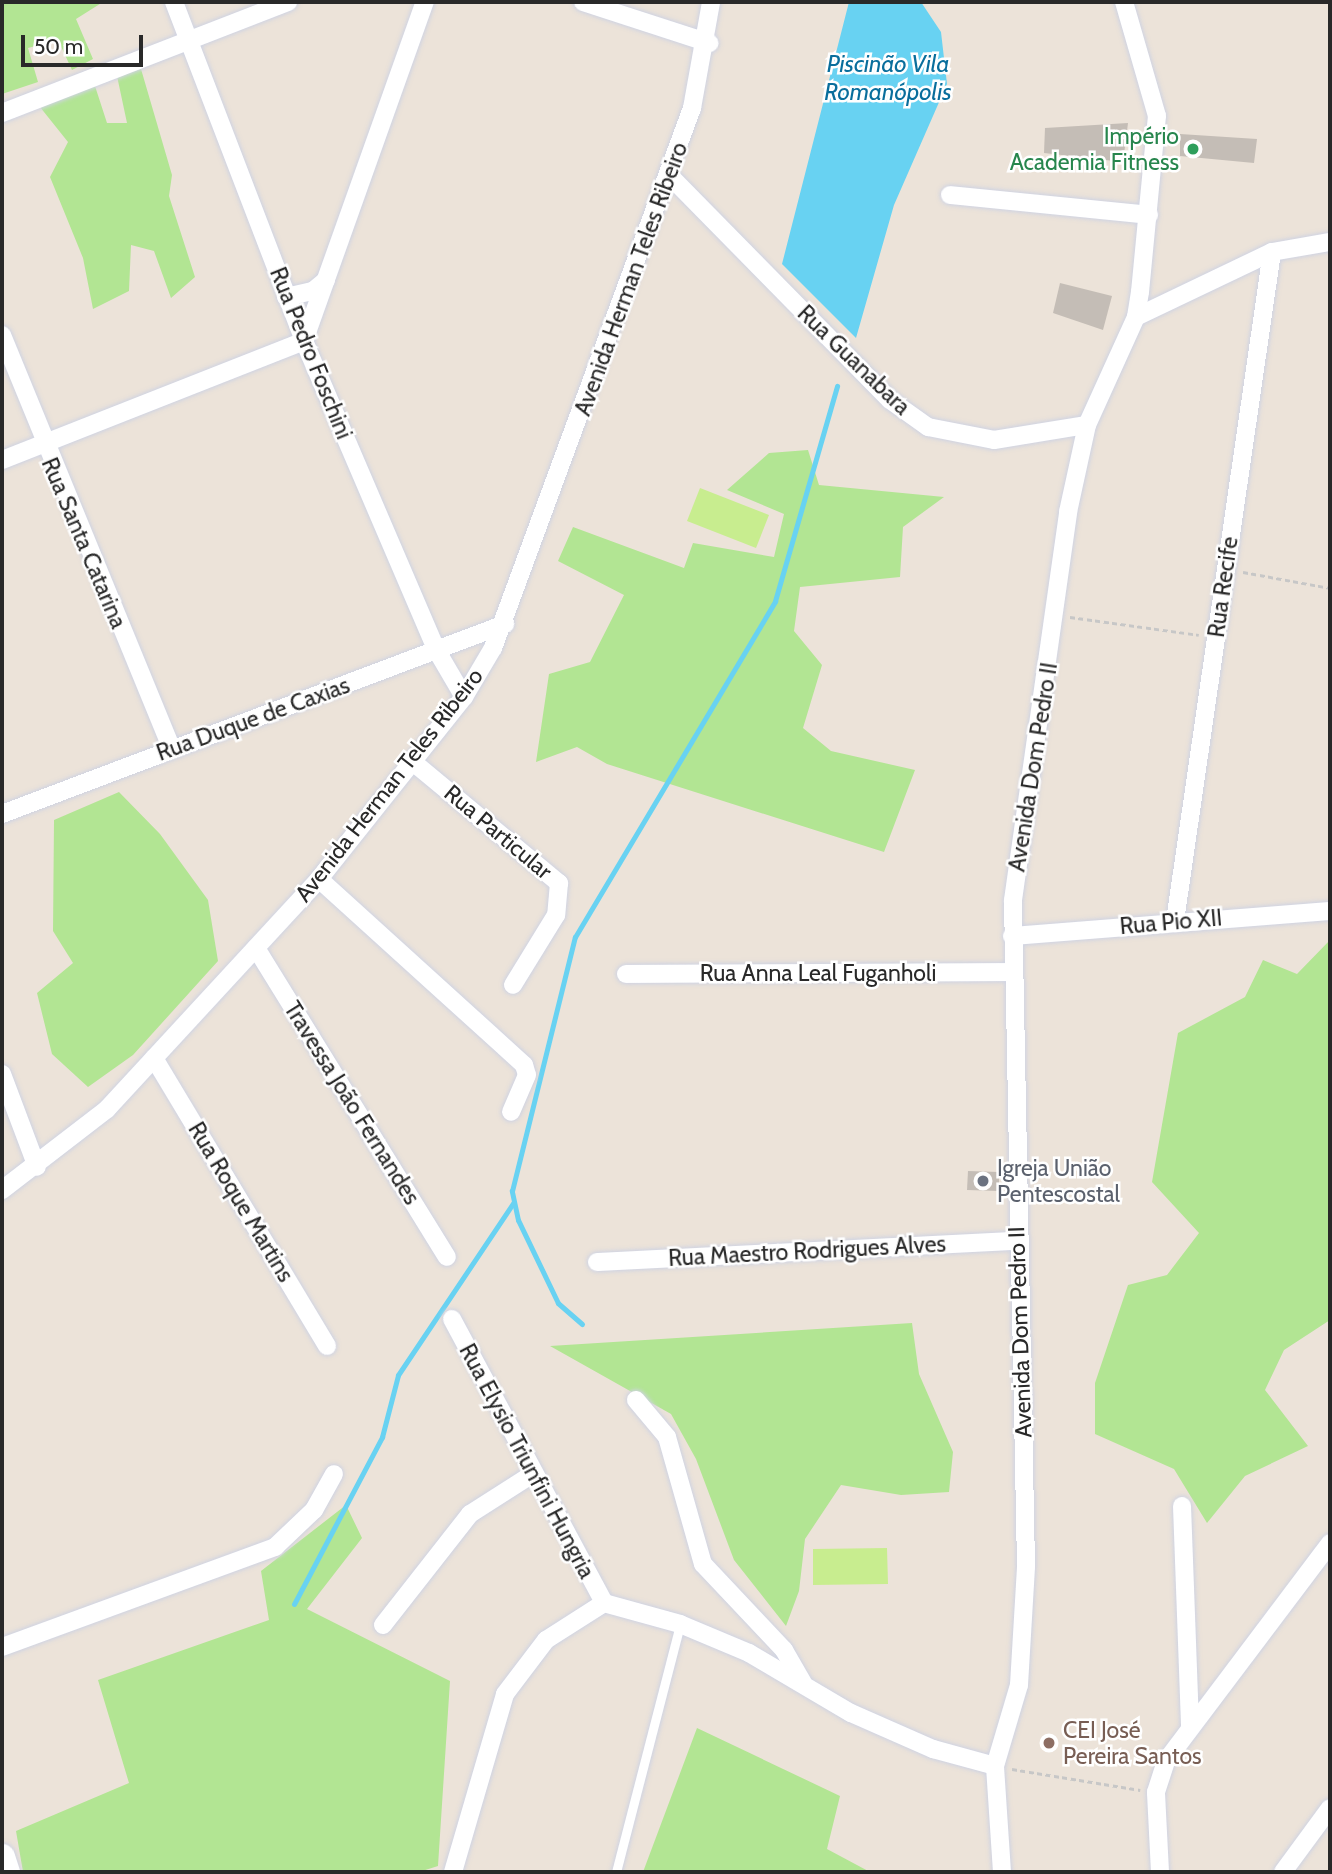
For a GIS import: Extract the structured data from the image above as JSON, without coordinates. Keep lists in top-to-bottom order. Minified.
{"streets":{"street":["Avenida Herman Teles Ribeiro","Rua Pedro Foschini","Rua Guanabara","Rua Santa Catarina","Rua Recife","Rua Duque de Caxias","Avenida Dom Pedro II","Rua Particular","Rua Pio XII","Rua Anna Leal Fuganholi","Travessa João Fernandes","Rua Roque Martins","Rua Maestro Rodrigues Alves","Rua Elysio Triunfini Hungria"]},"crossings":[["Avenida Herman Teles Ribeiro","Rua Pedro Foschini"],["Avenida Herman Teles Ribeiro","Rua Guanabara"],["Avenida Herman Teles Ribeiro","Rua Duque de Caxias"],["Avenida Herman Teles Ribeiro","Rua Particular"],["Avenida Herman Teles Ribeiro","Travessa João Fernandes"],["Avenida Herman Teles Ribeiro","Rua Roque Martins"],["Rua Pedro Foschini","Rua Duque de Caxias"],["Rua Guanabara","Avenida Dom Pedro II"],["Rua Santa Catarina","Rua Duque de Caxias"],["Rua Recife","Rua Pio XII"],["Avenida Dom Pedro II","Rua Pio XII"],["Avenida Dom Pedro II","Rua Anna Leal Fuganholi"],["Avenida Dom Pedro II","Rua Maestro Rodrigues Alves"]],"water":["Piscinão Vila Romanópolis"],"places":["Império Academia Fitness","Igreja União Pentescostal","CEI José Pereira Santos"],"scale_bar":"50 m"}
